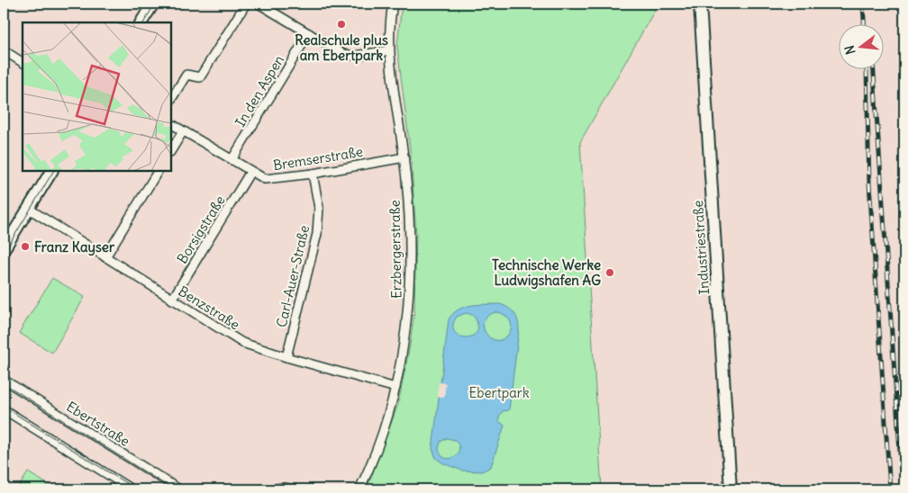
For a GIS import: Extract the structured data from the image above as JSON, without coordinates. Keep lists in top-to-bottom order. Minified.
{"streets":{"street":["In den Aspen","Bremserstraße","Borsigstraße","Industriestraße","Erzbergerstraße","Carl-Auer-Straße","Benzstraße","Ebertstraße"]},"crossings":[["In den Aspen","Bremserstraße"],["Bremserstraße","Borsigstraße"],["Bremserstraße","Erzbergerstraße"],["Bremserstraße","Carl-Auer-Straße"],["Borsigstraße","Benzstraße"],["Erzbergerstraße","Benzstraße"],["Carl-Auer-Straße","Benzstraße"]],"parks":["Ebertpark"],"places":["Realschule plus am Ebertpark","Franz Kayser","Technische Werke Ludwigshafen AG"],"north":"left"}
